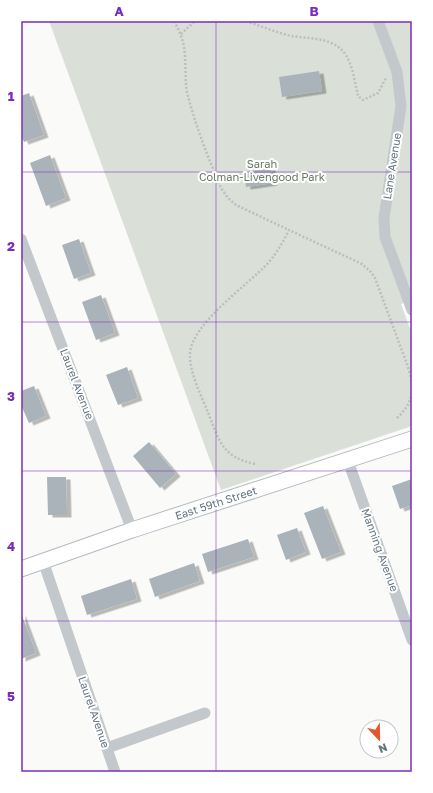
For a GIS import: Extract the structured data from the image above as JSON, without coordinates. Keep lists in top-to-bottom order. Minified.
{"streets":{"street":["Lane Avenue","Laurel Avenue","East 59th Street","Manning Avenue"]},"crossings":[["Laurel Avenue","East 59th Street"],["East 59th Street","Manning Avenue"]],"parks":["Sarah Colman-Livengood Park"],"north":"bottom","grid":{"columns":["A","B"],"rows":["1","2","3","4","5"]}}
